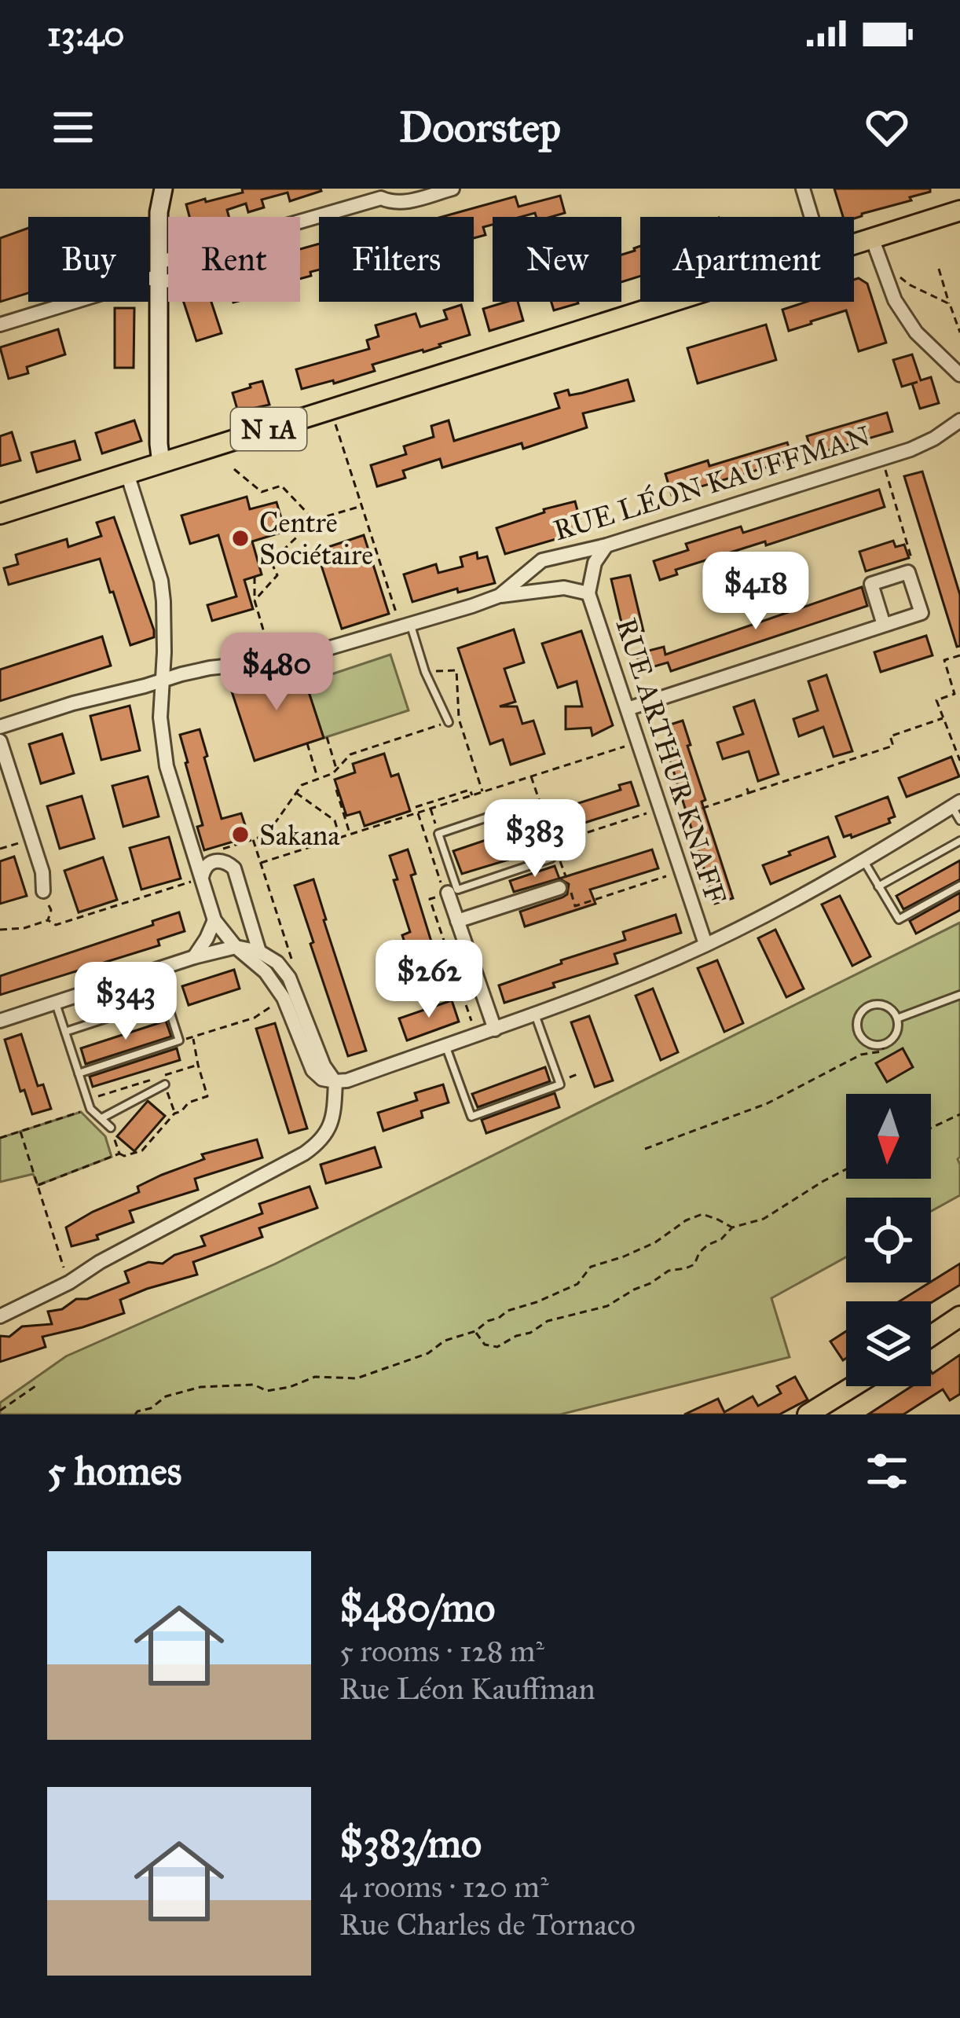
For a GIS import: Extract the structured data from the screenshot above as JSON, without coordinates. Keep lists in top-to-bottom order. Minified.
{"streets":{"main road":["N 1A"],"street":["RUE LÉON KAUFFMAN","RUE ARTHUR KNAFF"]},"crossings":[["RUE LÉON KAUFFMAN","RUE ARTHUR KNAFF"]],"places":["Centre Sociétaire","Sakana"],"north":"bottom","page":{"status":"13:40","header":"Doorstep","chip":["Buy","Rent","Filters","New","Apartment"],"price":["$418","$480","$383","$262","$343"],"heading":"5 homes","list":[{"name":"$480/mo","note":"5 rooms · 128 m² · Rue Léon Kauffman"},{"name":"$383/mo","note":"4 rooms · 120 m² · Rue Charles de Tornaco"}]}}
